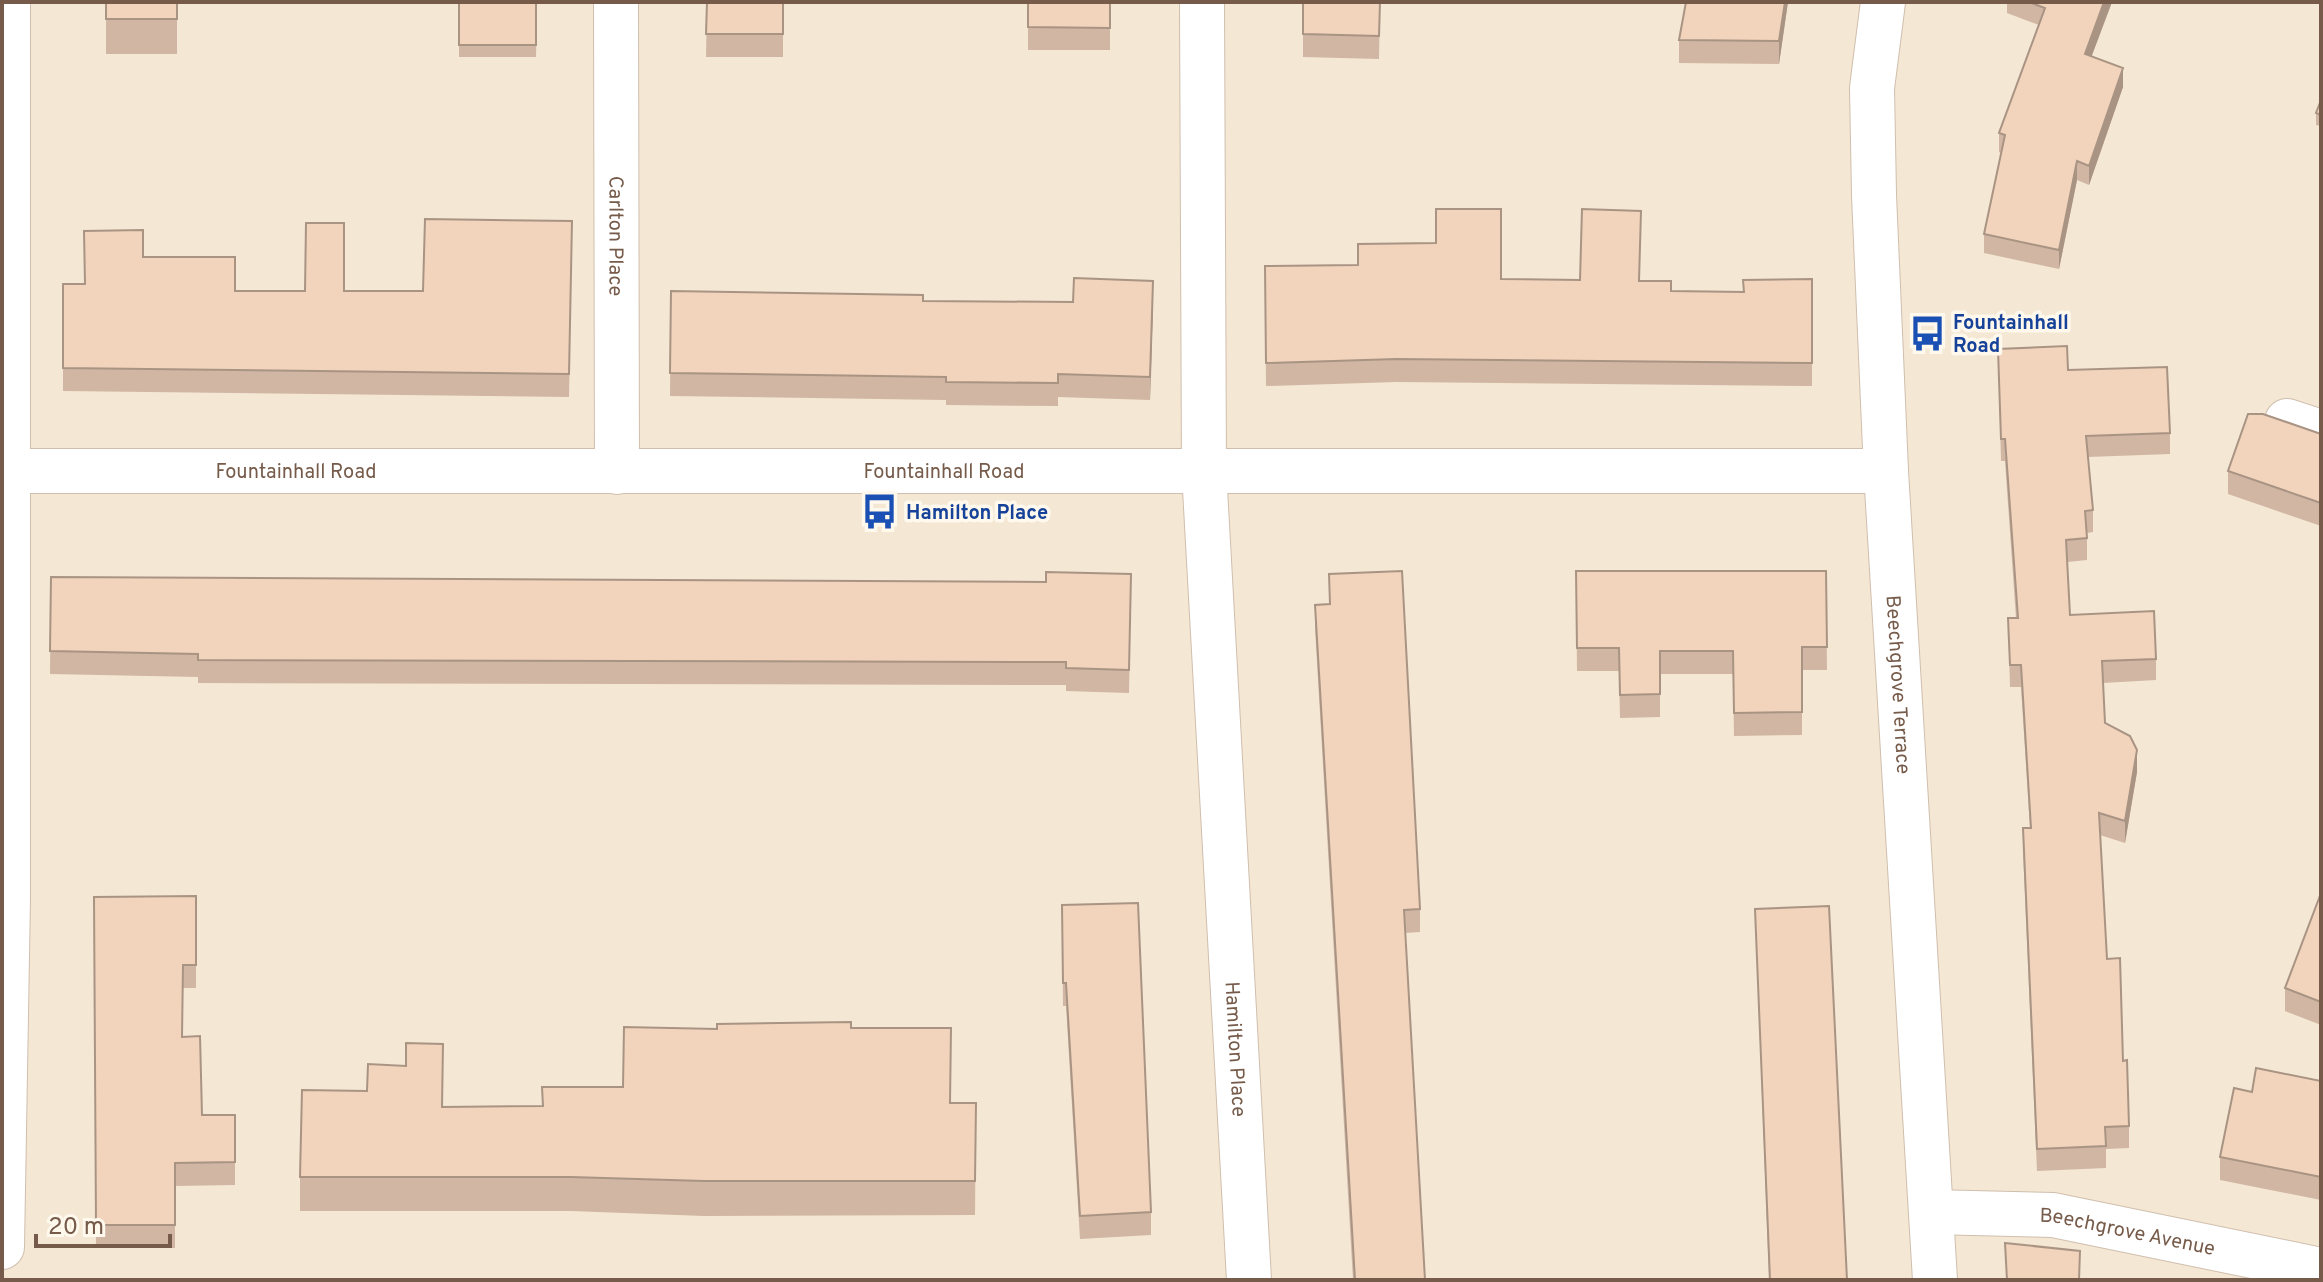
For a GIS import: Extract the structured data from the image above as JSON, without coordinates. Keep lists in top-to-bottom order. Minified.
{"streets":{"street":["Carlton Place","Fountainhall Road","Beechgrove Terrace","Hamilton Place","Beechgrove Avenue"]},"crossings":[["Carlton Place","Fountainhall Road"],["Fountainhall Road","Beechgrove Terrace"],["Fountainhall Road","Hamilton Place"],["Beechgrove Terrace","Beechgrove Avenue"]],"places":{"bus stop":["Fountainhall Road","Hamilton Place"]},"scale_bar":"20 m"}
